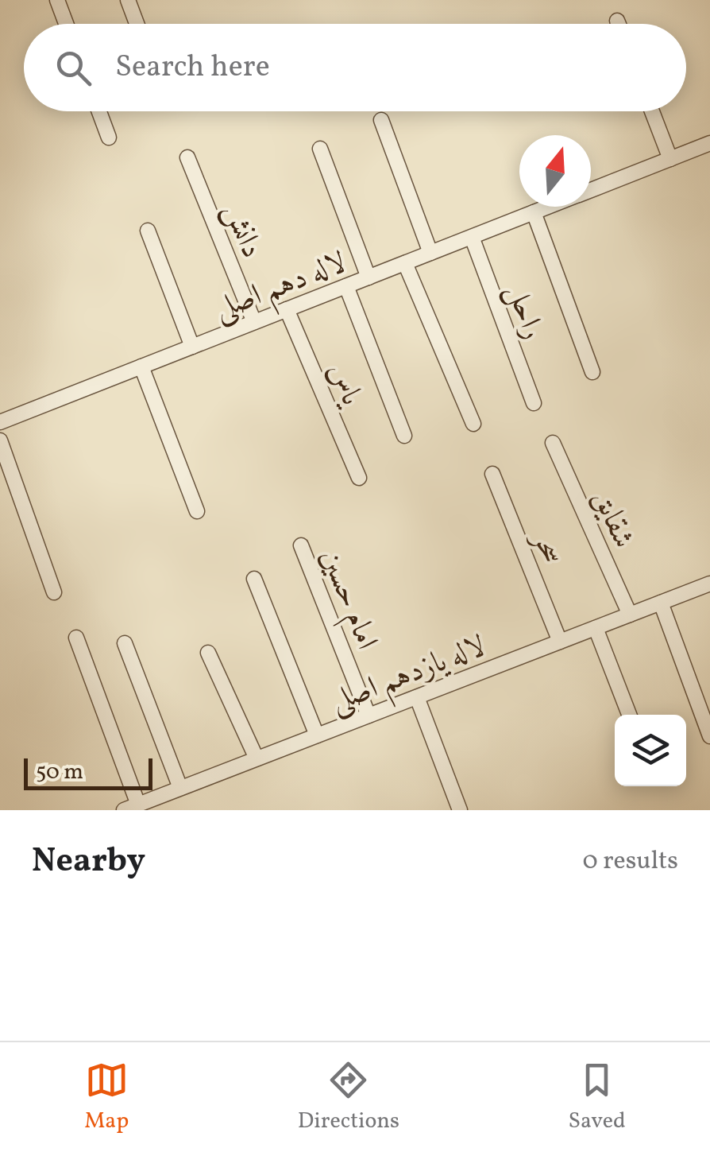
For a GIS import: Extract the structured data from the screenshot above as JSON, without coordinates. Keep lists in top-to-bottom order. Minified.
{"streets":{"street":["دانش","لاله دهم اصلی","راحل","یاس","شقایق","سحر","امام حسین","لاله یازدهم اصلی"]},"crossings":[["دانش","لاله دهم اصلی"],["لاله دهم اصلی","راحل"],["لاله دهم اصلی","یاس"],["شقایق","لاله یازدهم اصلی"],["سحر","لاله یازدهم اصلی"],["امام حسین","لاله یازدهم اصلی"]],"scale_bar":"50 m","north":"top","page":{"search":"Search here","scale":"50 m","heading":["Nearby","0 results"],"nav":["Map","Directions","Saved"]}}
